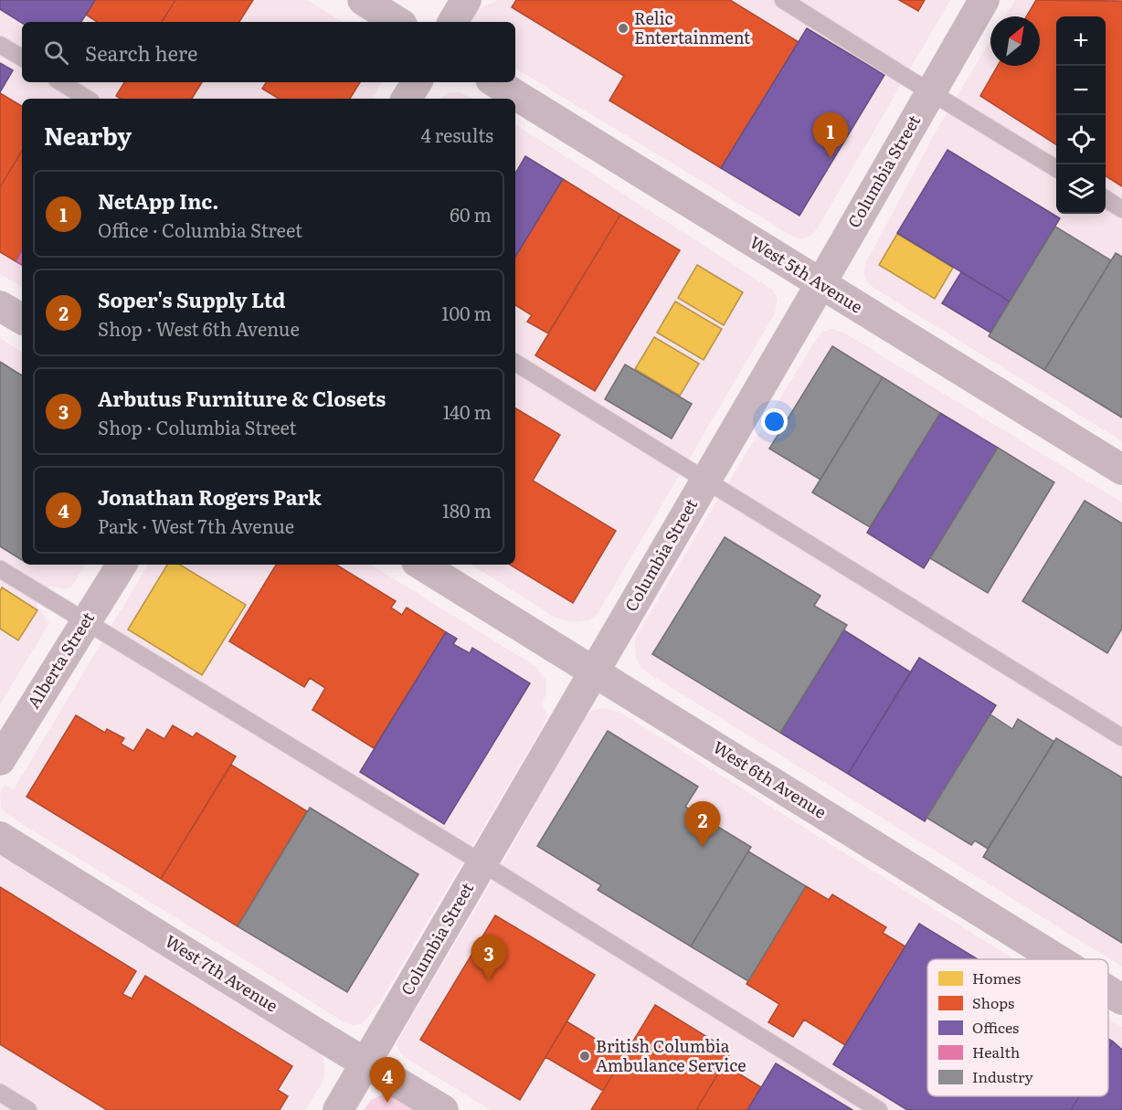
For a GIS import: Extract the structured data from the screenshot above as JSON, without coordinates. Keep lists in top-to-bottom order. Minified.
{"streets":{"street":["Columbia Street","West 5th Avenue","Alberta Street","West 6th Avenue","West 7th Avenue"]},"crossings":[["Columbia Street","West 5th Avenue"],["Columbia Street","West 6th Avenue"],["Columbia Street","West 7th Avenue"]],"places":["Relic Entertainment","British Columbia Ambulance Service"],"legend":["Homes","Shops","Offices","Health","Industry"],"north":"top right","page":{"map_buttons":["+","−"],"search":"Search here","heading":["Nearby","4 results"],"pins":["1","2","3","4"],"list":[{"mark":"1","name":"NetApp Inc.","note":"Office · Columbia Street","value":"60 m"},{"mark":"2","name":"Soper's Supply Ltd","note":"Shop · West 6th Avenue","value":"100 m"},{"mark":"3","name":"Arbutus Furniture & Closets","note":"Shop · Columbia Street","value":"140 m"},{"mark":"4","name":"Jonathan Rogers Park","note":"Park · West 7th Avenue","value":"180 m"}]}}
